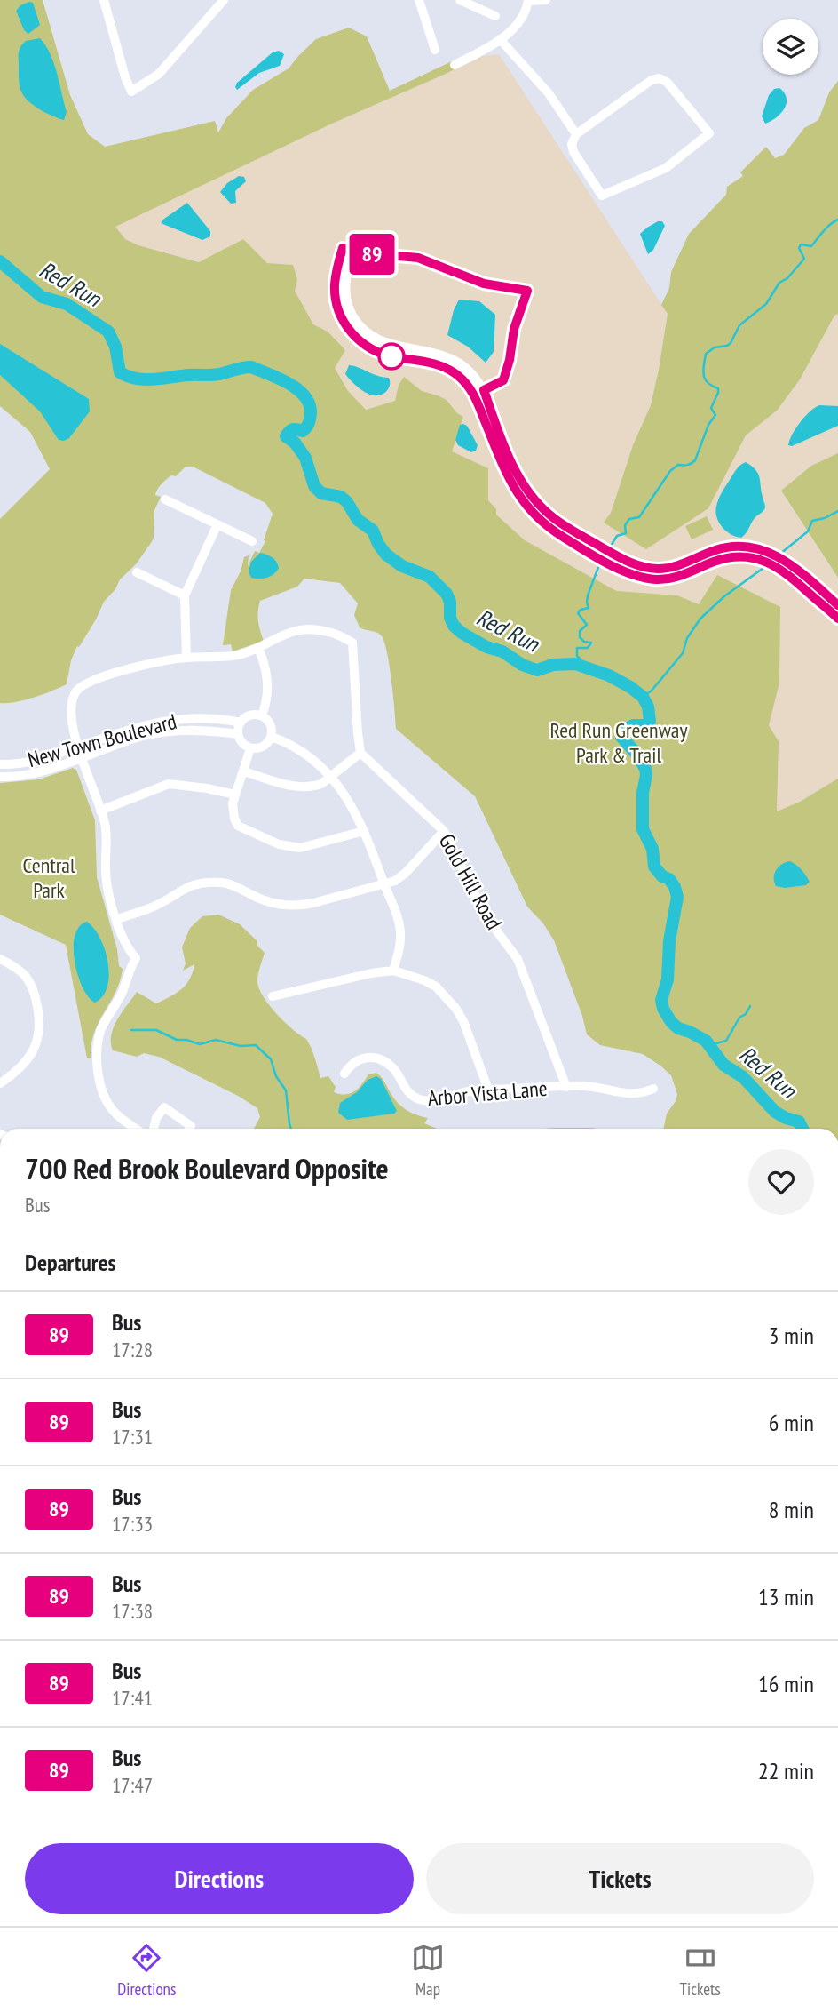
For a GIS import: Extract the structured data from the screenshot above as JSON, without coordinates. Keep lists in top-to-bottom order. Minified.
{"streets":{"street":["New Town Boulevard","Gold Hill Road","Arbor Vista Lane"]},"crossings":[["Gold Hill Road","Arbor Vista Lane"]],"water":["Red Run"],"parks":["Red Run Greenway Park & Trail","Central Park"],"lines":["bus line 89"],"page":{"on_map":"89","heading":[["700 Red Brook Boulevard Opposite","Bus"],"Departures"],"list":[{"mark":"89","name":"Bus","note":"17:28","value":"3 min"},{"mark":"89","name":"Bus","note":"17:31","value":"6 min"},{"mark":"89","name":"Bus","note":"17:33","value":"8 min"},{"mark":"89","name":"Bus","note":"17:38","value":"13 min"},{"mark":"89","name":"Bus","note":"17:41","value":"16 min"},{"mark":"89","name":"Bus","note":"17:47","value":"22 min"}],"buttons":["Directions","Tickets"],"tabs":["Directions","Map","Tickets"]}}
